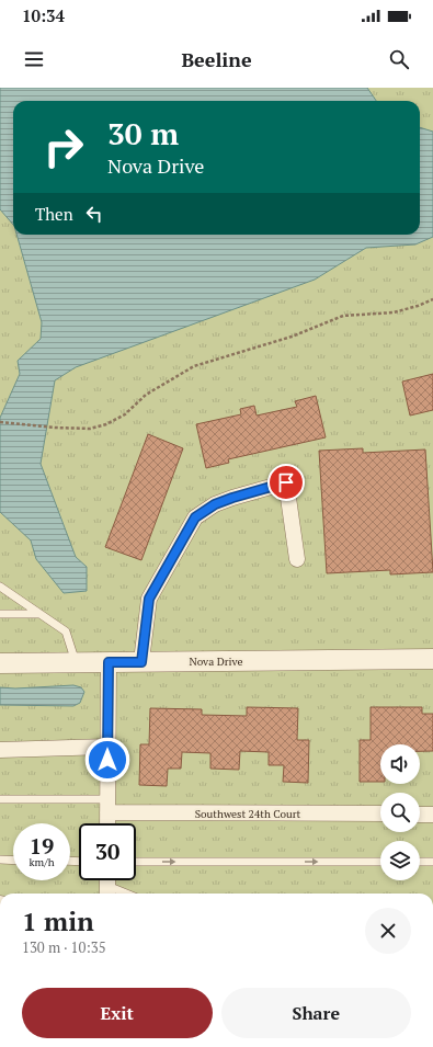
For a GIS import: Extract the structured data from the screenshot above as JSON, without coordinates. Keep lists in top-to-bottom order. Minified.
{"streets":{"street":["Nova Drive","Southwest 24th Court"]},"page":{"status":"10:34","header":"Beeline","turn":["30 m","Nova Drive"],"then":"Then","speed":"19 km/h","limit":"30","heading":["1 min","130 m · 10:35"],"buttons":["Exit","Share"]}}
